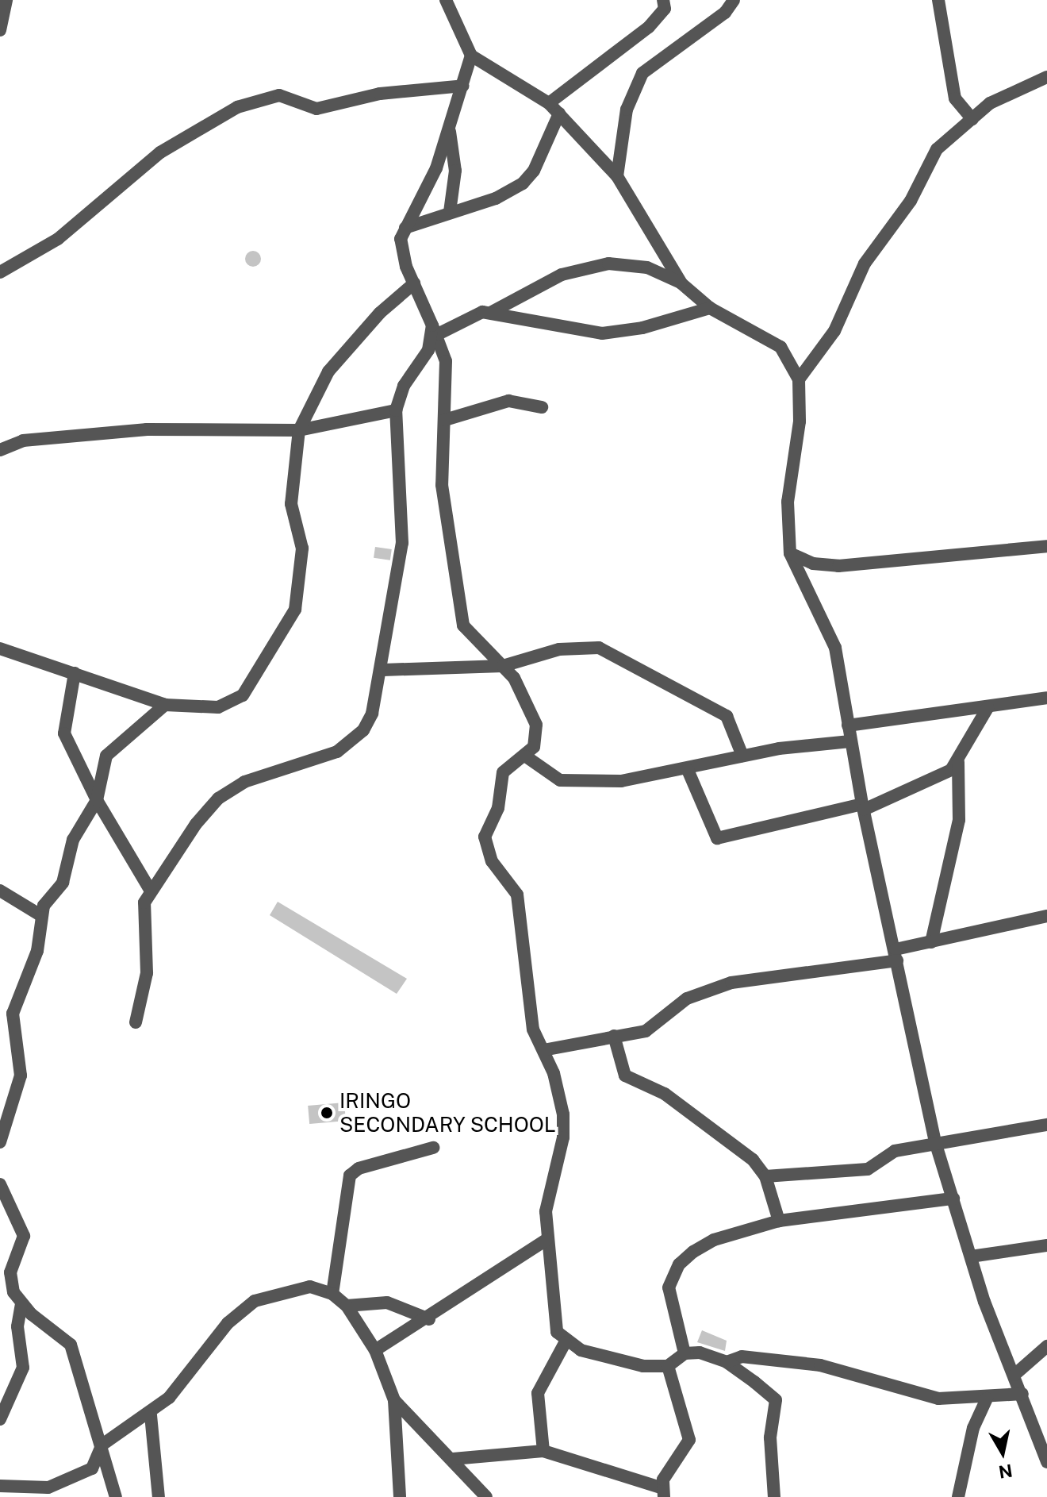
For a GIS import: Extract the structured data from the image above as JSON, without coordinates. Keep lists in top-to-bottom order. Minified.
{"places":["IRINGO SECONDARY SCHOOL"],"north":"bottom"}
